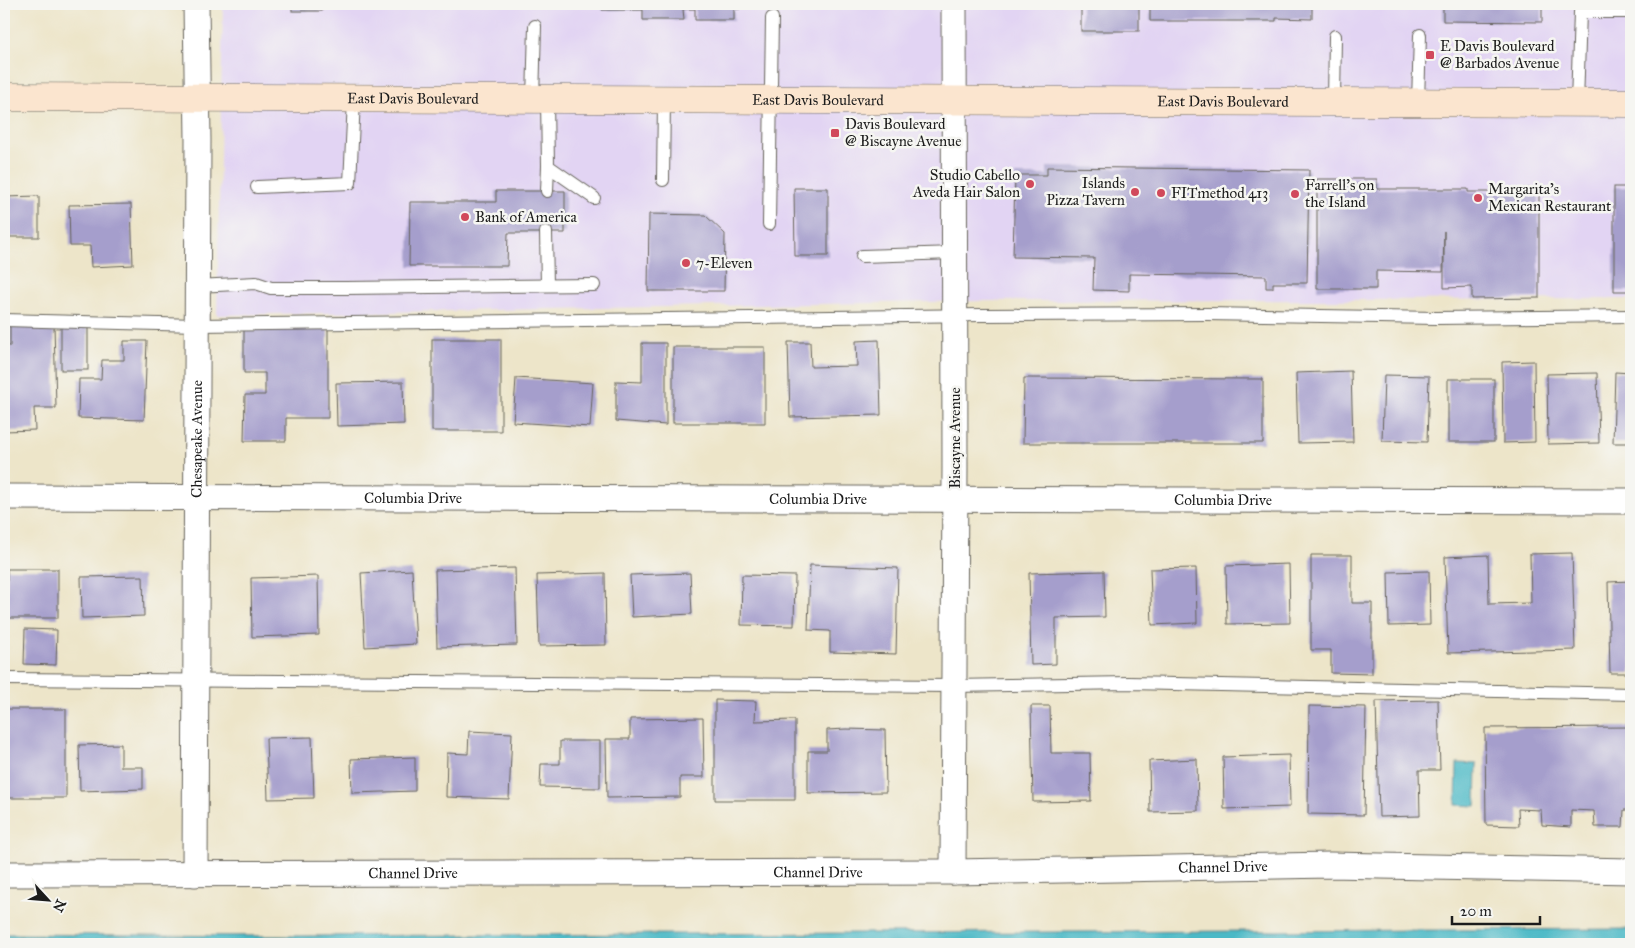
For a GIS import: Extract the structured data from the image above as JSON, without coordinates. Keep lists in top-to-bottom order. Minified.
{"streets":{"street":["East Davis Boulevard","Biscayne Avenue","Chesapeake Avenue","Columbia Drive","Channel Drive"]},"crossings":[["East Davis Boulevard","Biscayne Avenue"],["East Davis Boulevard","Chesapeake Avenue"],["Biscayne Avenue","Columbia Drive"],["Biscayne Avenue","Channel Drive"],["Chesapeake Avenue","Columbia Drive"],["Chesapeake Avenue","Channel Drive"]],"places":{"transit":["E Davis Boulevard @ Barbados Avenue","Davis Boulevard @ Biscayne Avenue"],"other":["Studio Cabello Aveda Hair Salon","Islands Pizza Tavern","FITmethod 413","Farrell's on the Island","Margarita's Mexican Restaurant","Bank of America","7-Eleven"]},"scale_bar":"20 m","north":"bottom right"}
